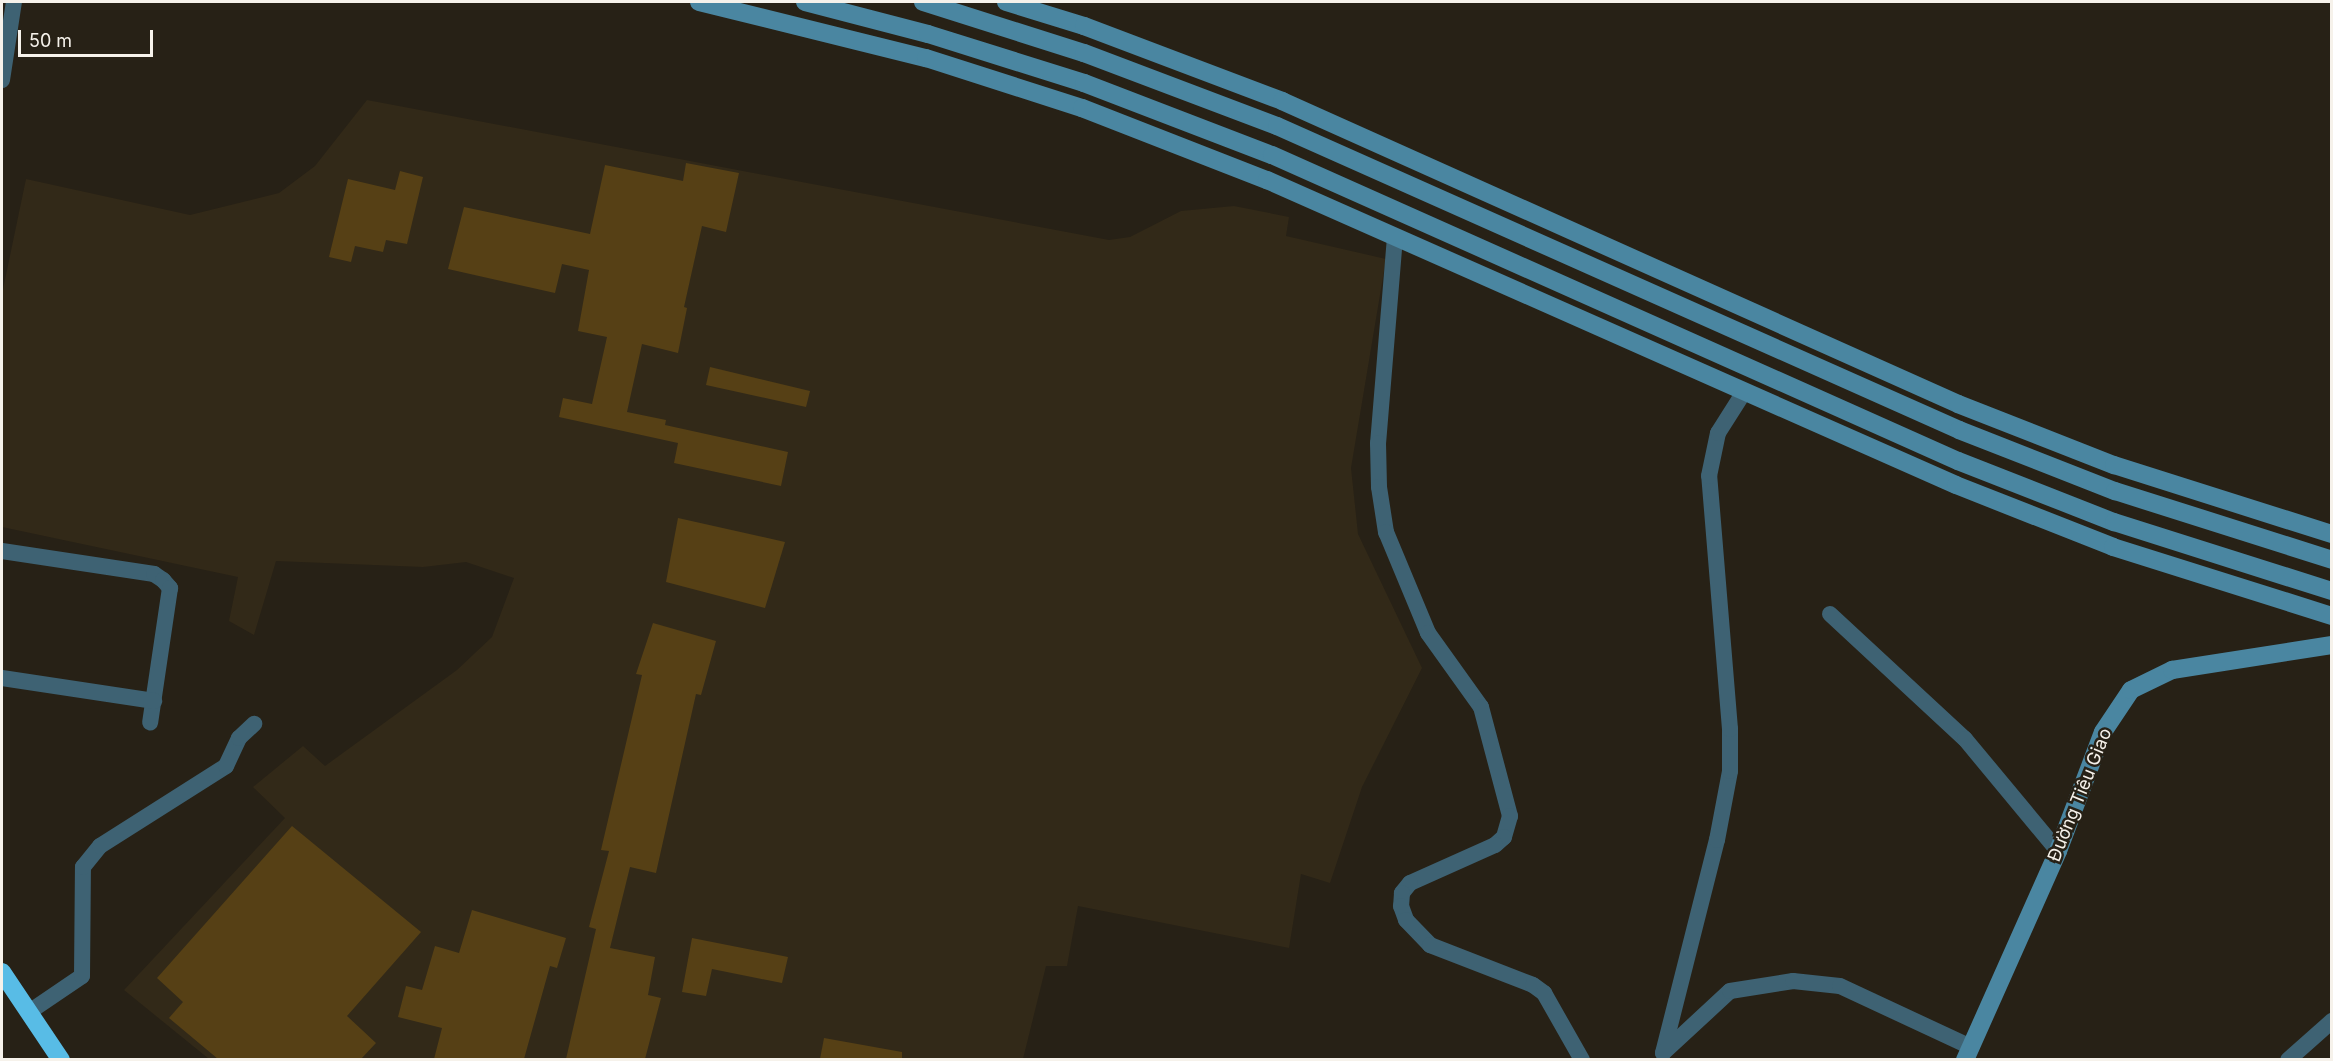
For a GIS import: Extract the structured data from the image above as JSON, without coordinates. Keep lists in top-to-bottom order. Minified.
{"streets":{"street":["Đường Tiêu Giao"]},"scale_bar":"50 m"}
